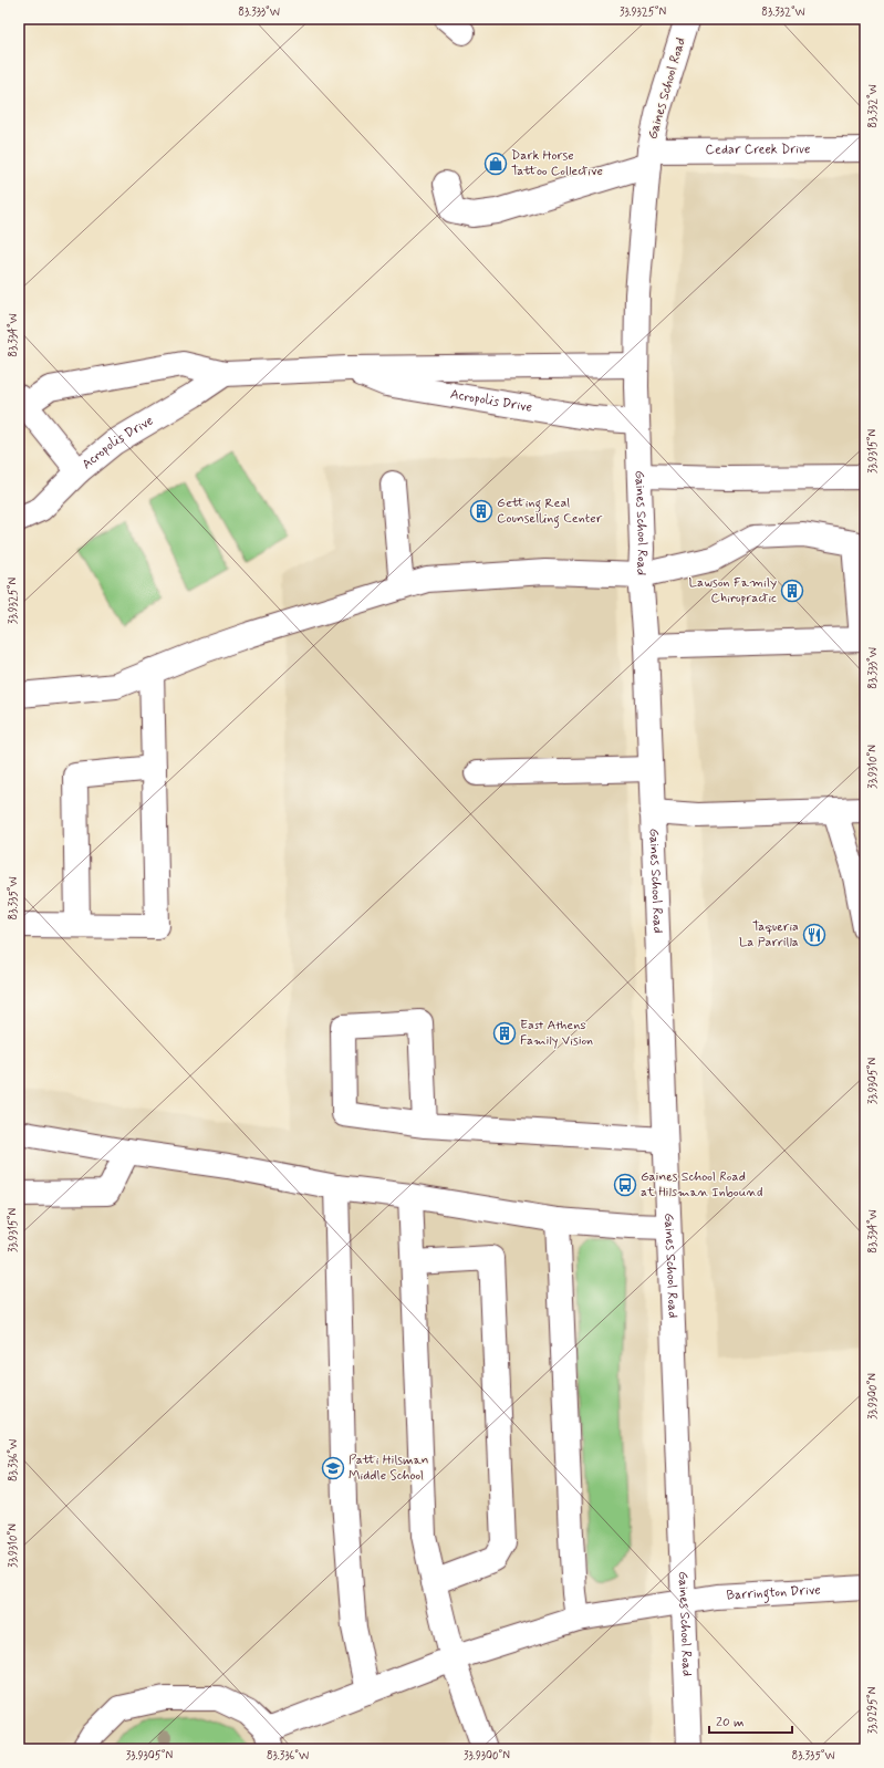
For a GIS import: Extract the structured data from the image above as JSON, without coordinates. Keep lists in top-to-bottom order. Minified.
{"streets":{"main road":["Gaines School Road","Cedar Creek Drive","Acropolis Drive","Barrington Drive"]},"crossings":[["Gaines School Road","Cedar Creek Drive"],["Gaines School Road","Acropolis Drive"],["Gaines School Road","Barrington Drive"]],"places":{"shop":["Dark Horse Tattoo Collective"],"building":["Getting Real Counselling Center","Lawson Family Chiropractic","East Athens Family Vision"],"restaurant":["Taqueria La Parrilla"],"bus stop":["Gaines School Road at Hilsman Inbound"],"school or university":["Patti Hilsman Middle School"]},"scale_bar":"20 m","coordinates":["83.333°W","33.9325°N","83.332°W","83.334°W","33.9315°N","33.9310°N","83.335°W","33.9305°N","33.9300°N","83.336°W","33.9295°N"]}
